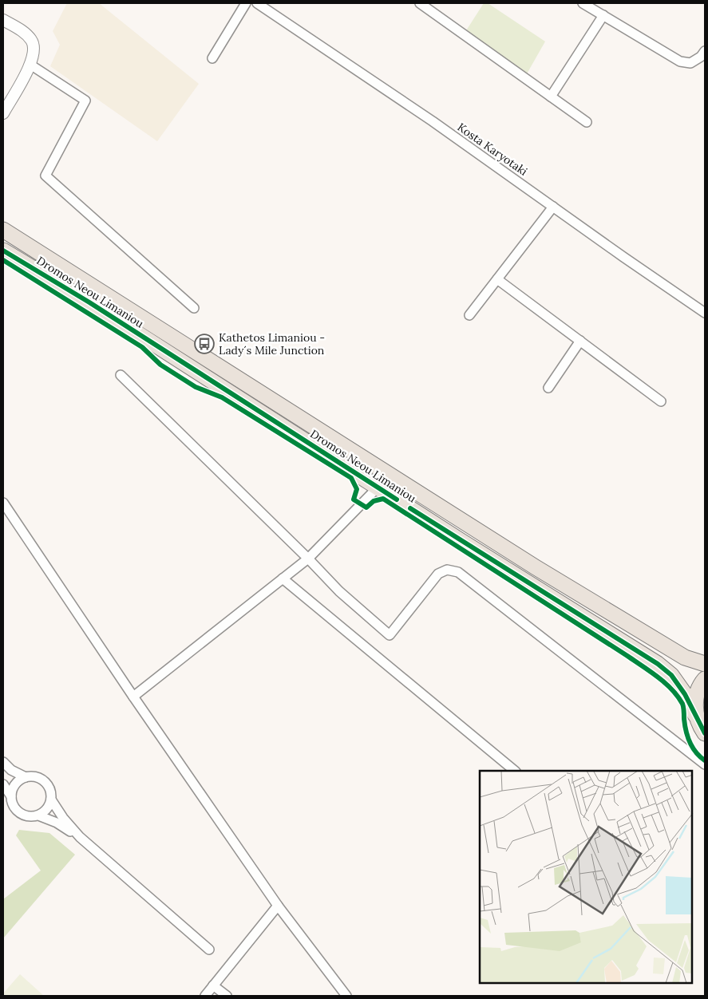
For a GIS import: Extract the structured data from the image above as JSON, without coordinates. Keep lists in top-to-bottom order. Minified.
{"streets":{"main road":["Dromos Neou Limaniou"],"street":["Kosta Karyotaki"]},"places":{"bus stop":["Kathetos Limaniou - Lady´s Mile Junction"]}}
